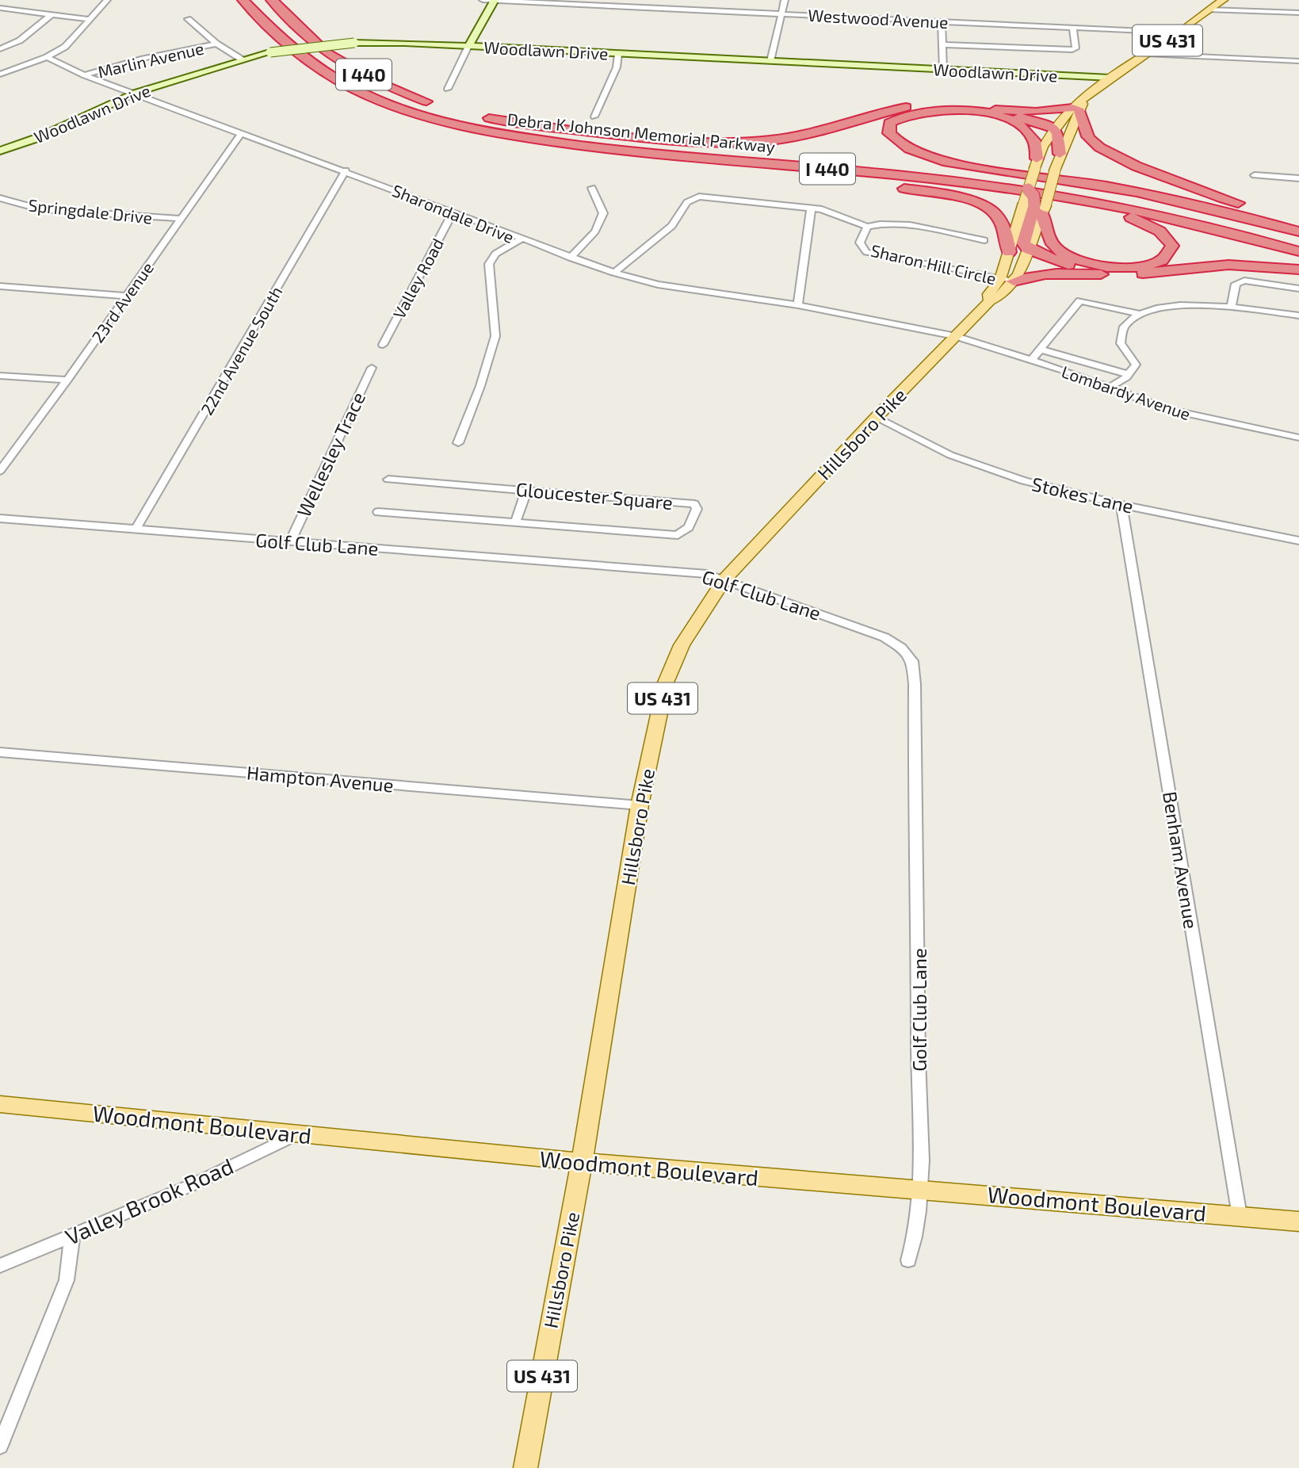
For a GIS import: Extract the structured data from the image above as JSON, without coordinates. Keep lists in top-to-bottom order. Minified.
{"streets":{"highway":["I 440","Debra K Johnson Memorial Parkway"],"main road":["US 431","Woodlawn Drive","Hillsboro Pike","Woodmont Boulevard"],"street":["Westwood Avenue","Marlin Avenue","Springdale Drive","Sharondale Drive","Sharon Hill Circle","Valley Road","23rd Avenue","22nd Avenue South","Lombardy Avenue","Wellesley Trace","Stokes Lane","Gloucester Square","Golf Club Lane","Hampton Avenue","Benham Avenue","Valley Brook Road"]},"crossings":[["Westwood Avenue","US 431"],["US 431","Woodlawn Drive"],["US 431","Hillsboro Pike"],["Woodlawn Drive","Sharondale Drive"],["Woodlawn Drive","Hillsboro Pike"],["Marlin Avenue","Sharondale Drive"],["Springdale Drive","23rd Avenue"],["Sharondale Drive","Valley Road"],["Sharondale Drive","23rd Avenue"],["Sharondale Drive","22nd Avenue South"],["Sharondale Drive","Lombardy Avenue"],["Sharondale Drive","Hillsboro Pike"],["Sharon Hill Circle","Hillsboro Pike"],["22nd Avenue South","Golf Club Lane"],["Lombardy Avenue","Hillsboro Pike"],["Hillsboro Pike","Stokes Lane"],["Hillsboro Pike","Golf Club Lane"],["Hillsboro Pike","Hampton Avenue"],["Hillsboro Pike","Woodmont Boulevard"],["Wellesley Trace","Golf Club Lane"],["Stokes Lane","Benham Avenue"],["Golf Club Lane","Woodmont Boulevard"],["Benham Avenue","Woodmont Boulevard"],["Woodmont Boulevard","Valley Brook Road"]]}
